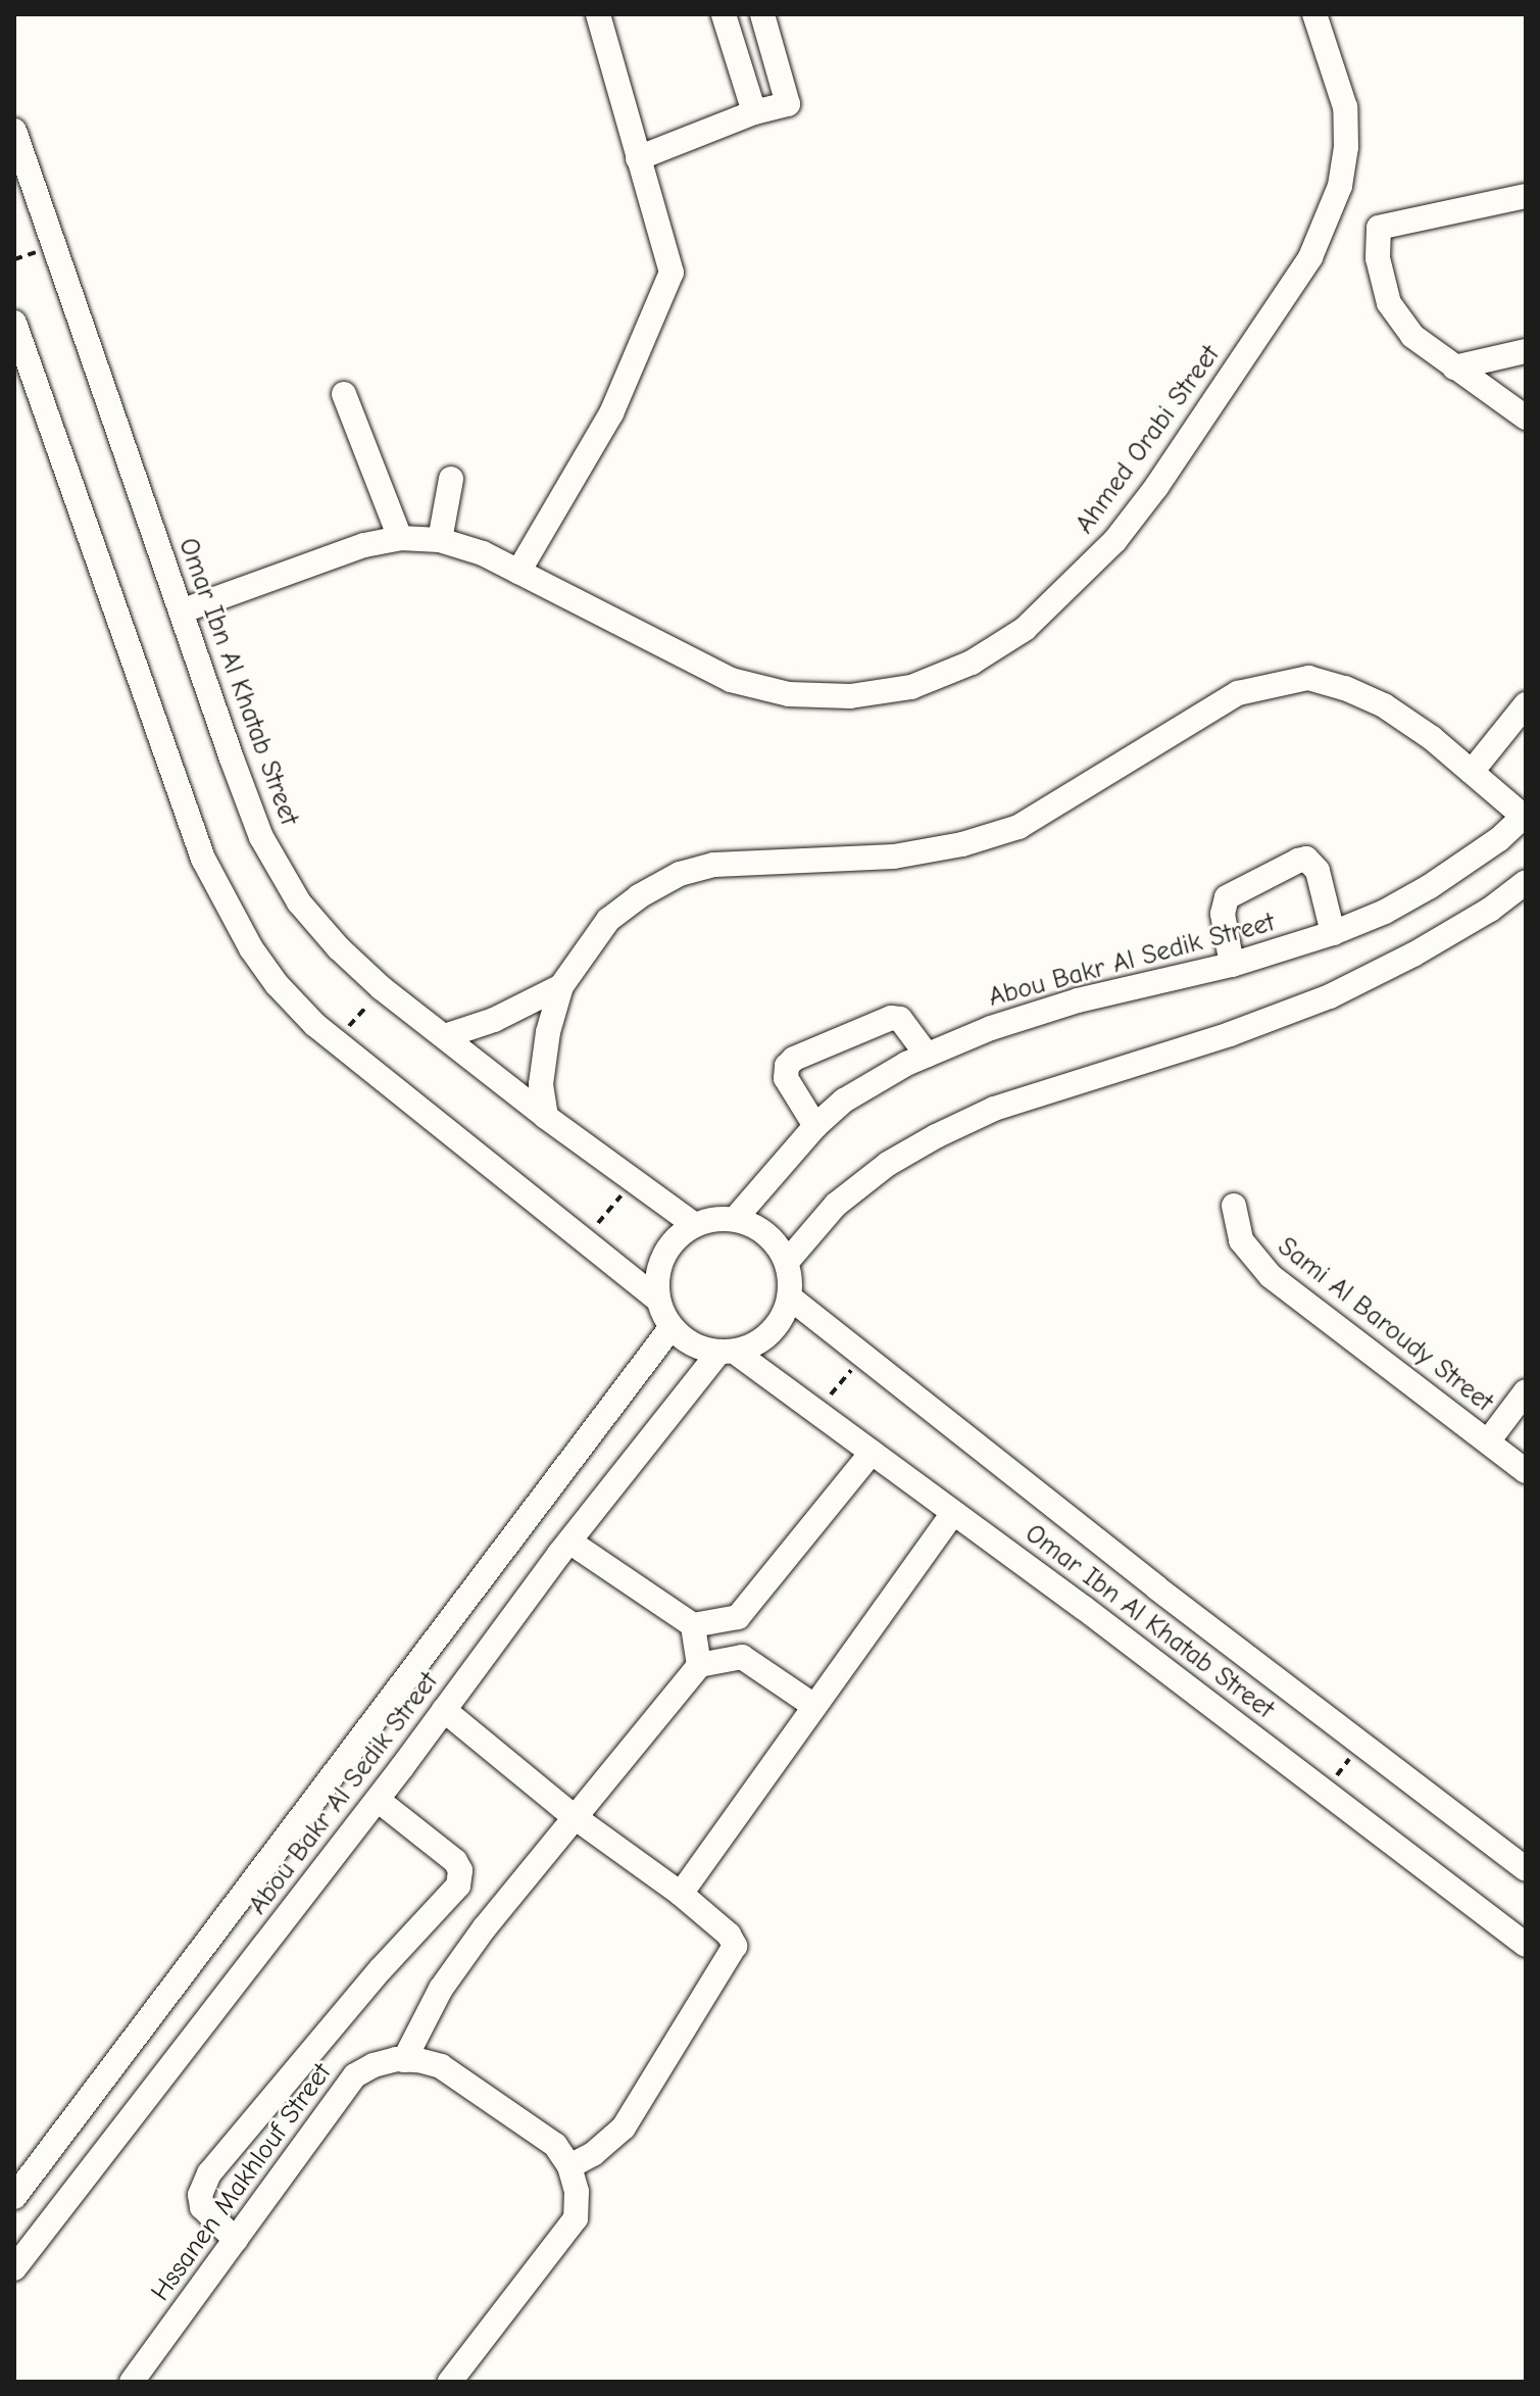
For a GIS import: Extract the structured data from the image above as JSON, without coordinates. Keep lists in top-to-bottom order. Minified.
{"streets":{"street":["Ahmed Orabi Street","Omar Ibn Al Khatab Street","Abou Bakr Al Sedik Street","Sami Al Baroudy Street","Hssanen Makhlouf Street"]},"crossings":[["Ahmed Orabi Street","Omar Ibn Al Khatab Street"],["Omar Ibn Al Khatab Street","Abou Bakr Al Sedik Street"]]}
